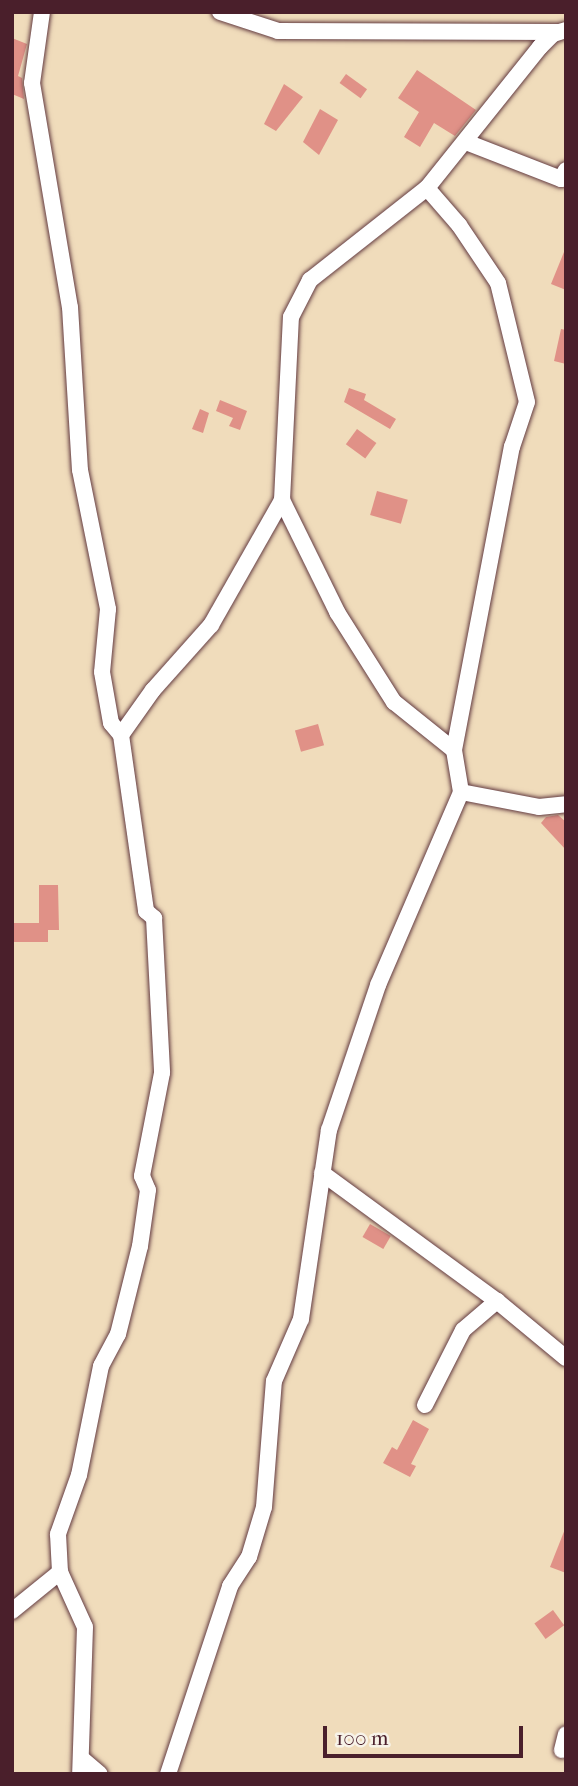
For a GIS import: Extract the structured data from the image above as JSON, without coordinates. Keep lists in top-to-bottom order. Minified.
{"scale_bar":"100 m"}
